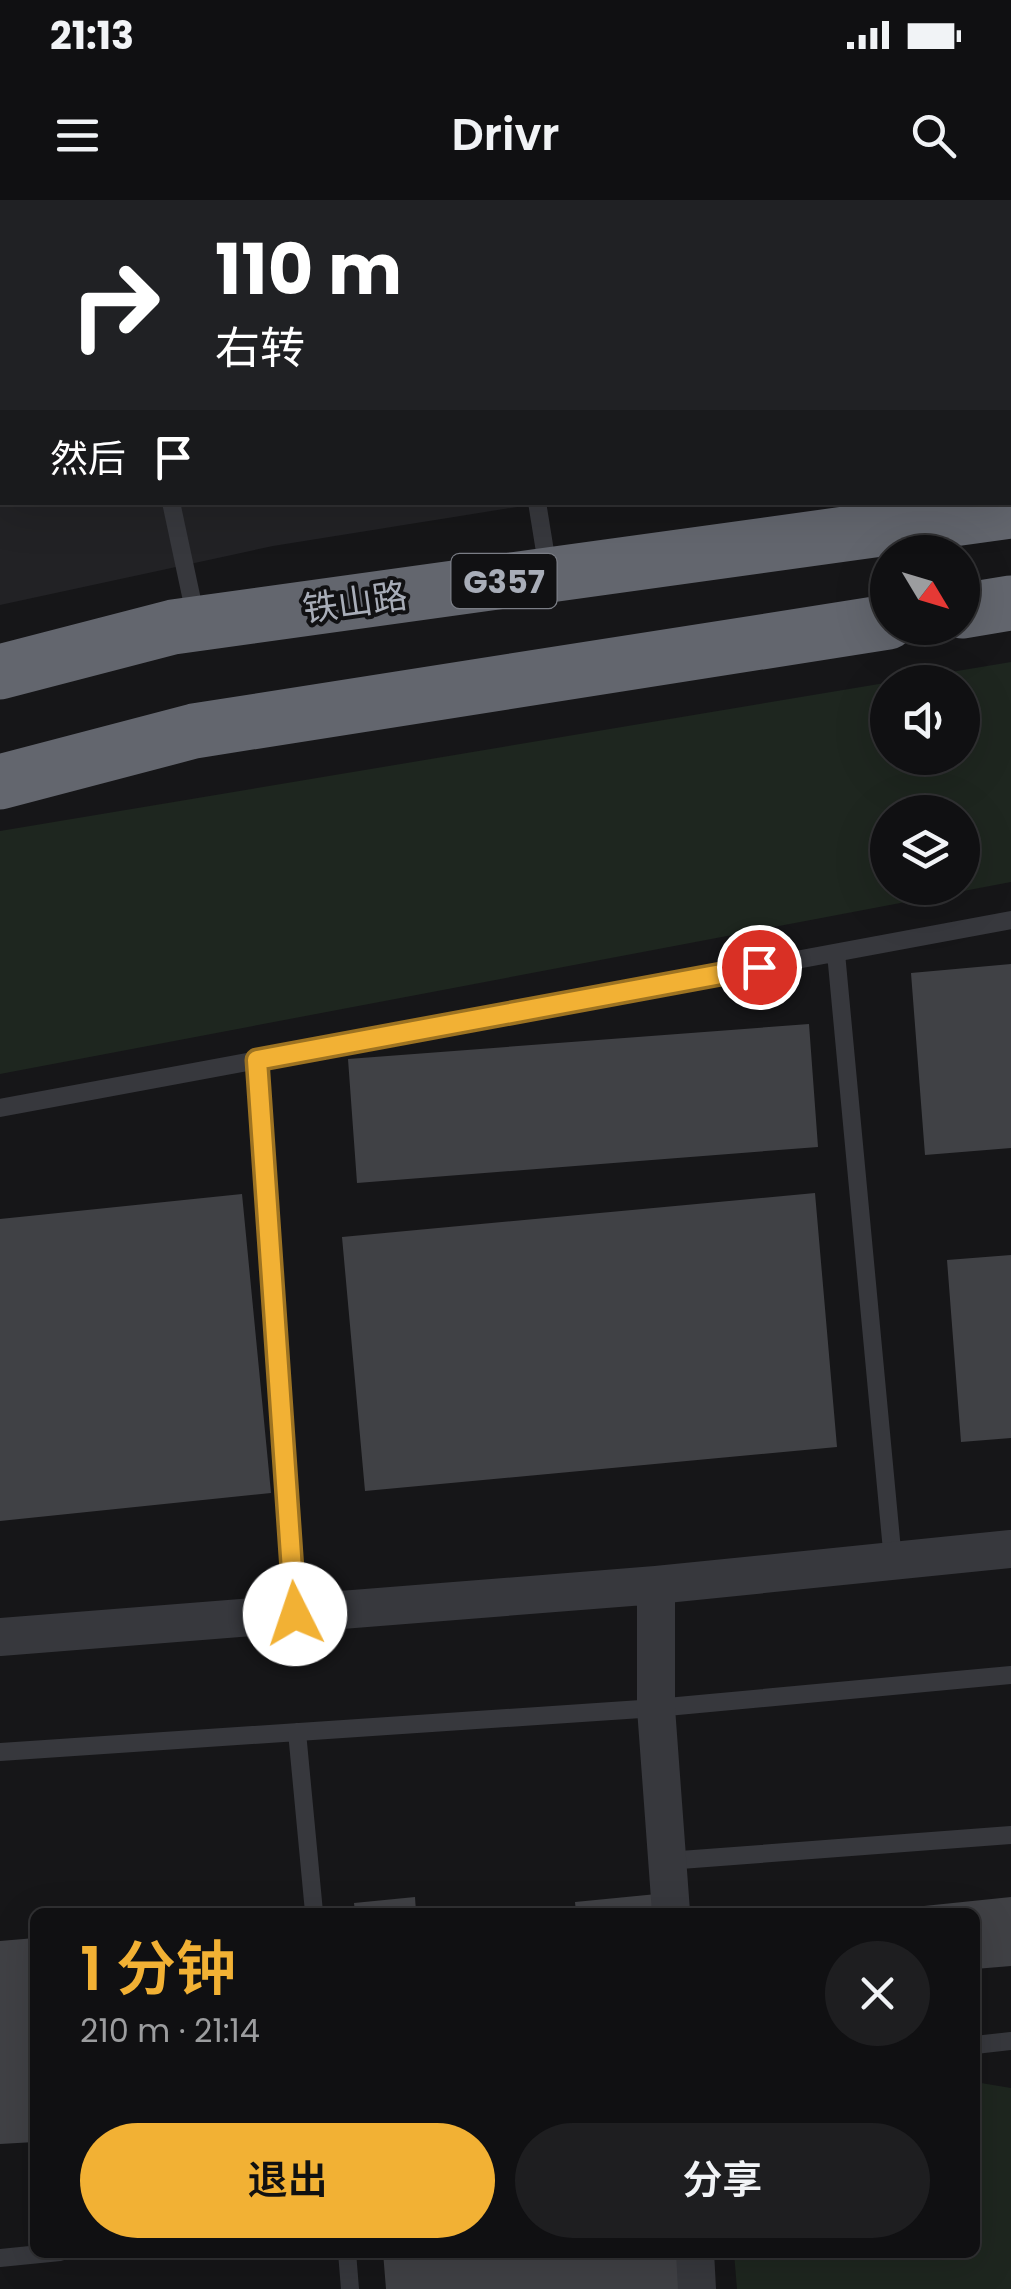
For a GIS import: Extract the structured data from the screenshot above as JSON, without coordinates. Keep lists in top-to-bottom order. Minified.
{"streets":{"highway":["G357","铁山路"]},"north":"bottom right","page":{"status":"21:13","header":"Drivr","turn":["110 m","右转"],"then":"然后","heading":["1 分钟","210 m · 21:14"],"buttons":["退出","分享"]}}
